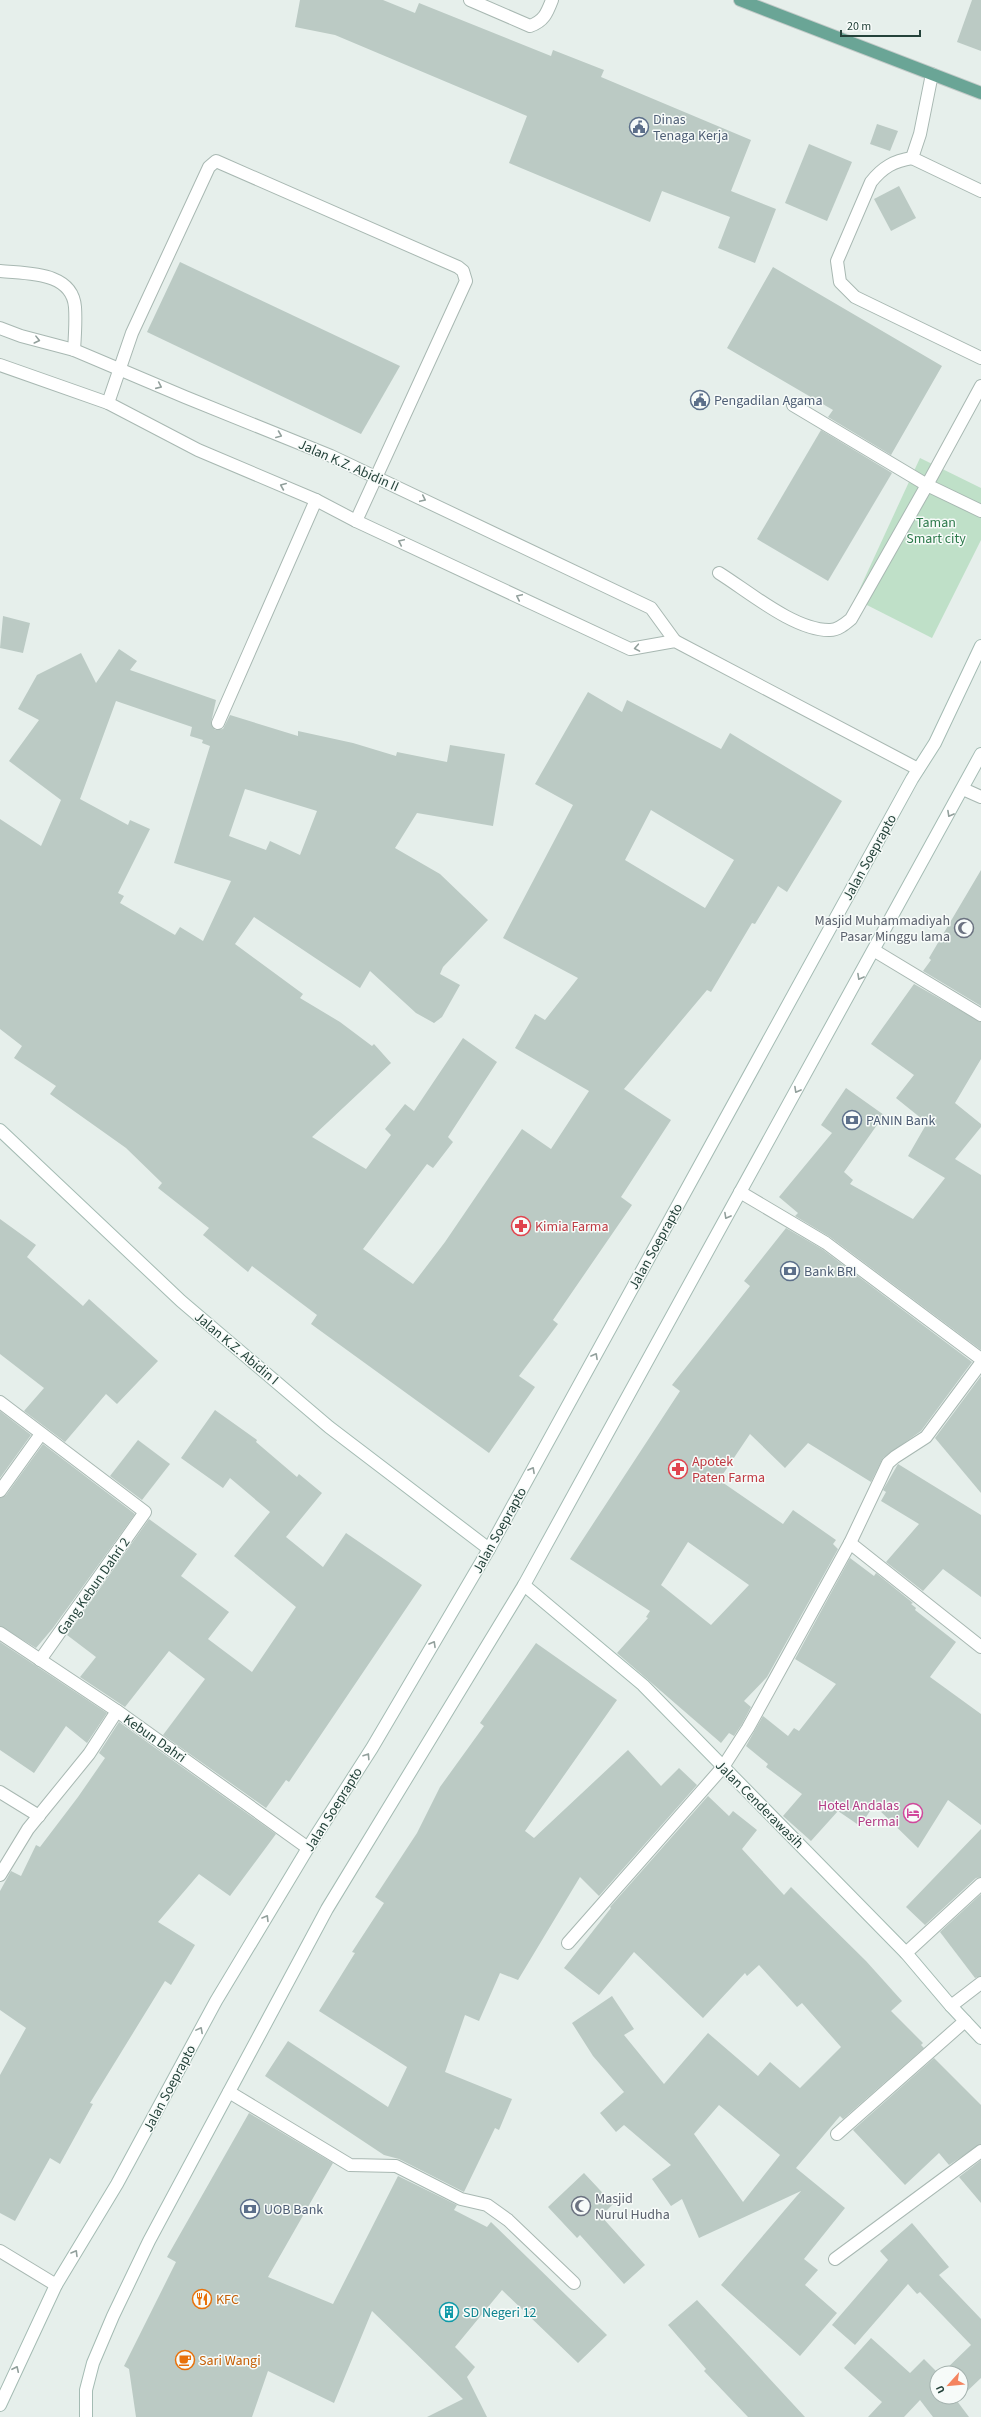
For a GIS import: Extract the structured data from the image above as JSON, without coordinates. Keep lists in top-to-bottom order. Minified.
{"streets":{"street":["Jalan K.Z. Abidin II","Jalan Soeprapto","Jalan K.Z. Abidin I","Gang Kebun Dahri 2","Kebun Dahri","Jalan Cenderawasih"]},"crossings":[["Jalan Soeprapto","Jalan K.Z. Abidin I"],["Jalan Soeprapto","Kebun Dahri"],["Gang Kebun Dahri 2","Kebun Dahri"]],"parks":["Taman Smart city"],"places":{"public building":["Dinas Tenaga Kerja","Pengadilan Agama"],"mosque":["Masjid Muhammadiyah Pasar Minggu lama","Masjid Nurul Hudha"],"bank":["PANIN Bank","Bank BRI","UOB Bank"],"pharmacy":["Kimia Farma","Apotek Paten Farma"],"hotel":["Hotel Andalas Permai"],"restaurant":["KFC"],"building":["SD Negeri 12"],"cafe":["Sari Wangi"]},"scale_bar":"20 m","north":"bottom left"}
